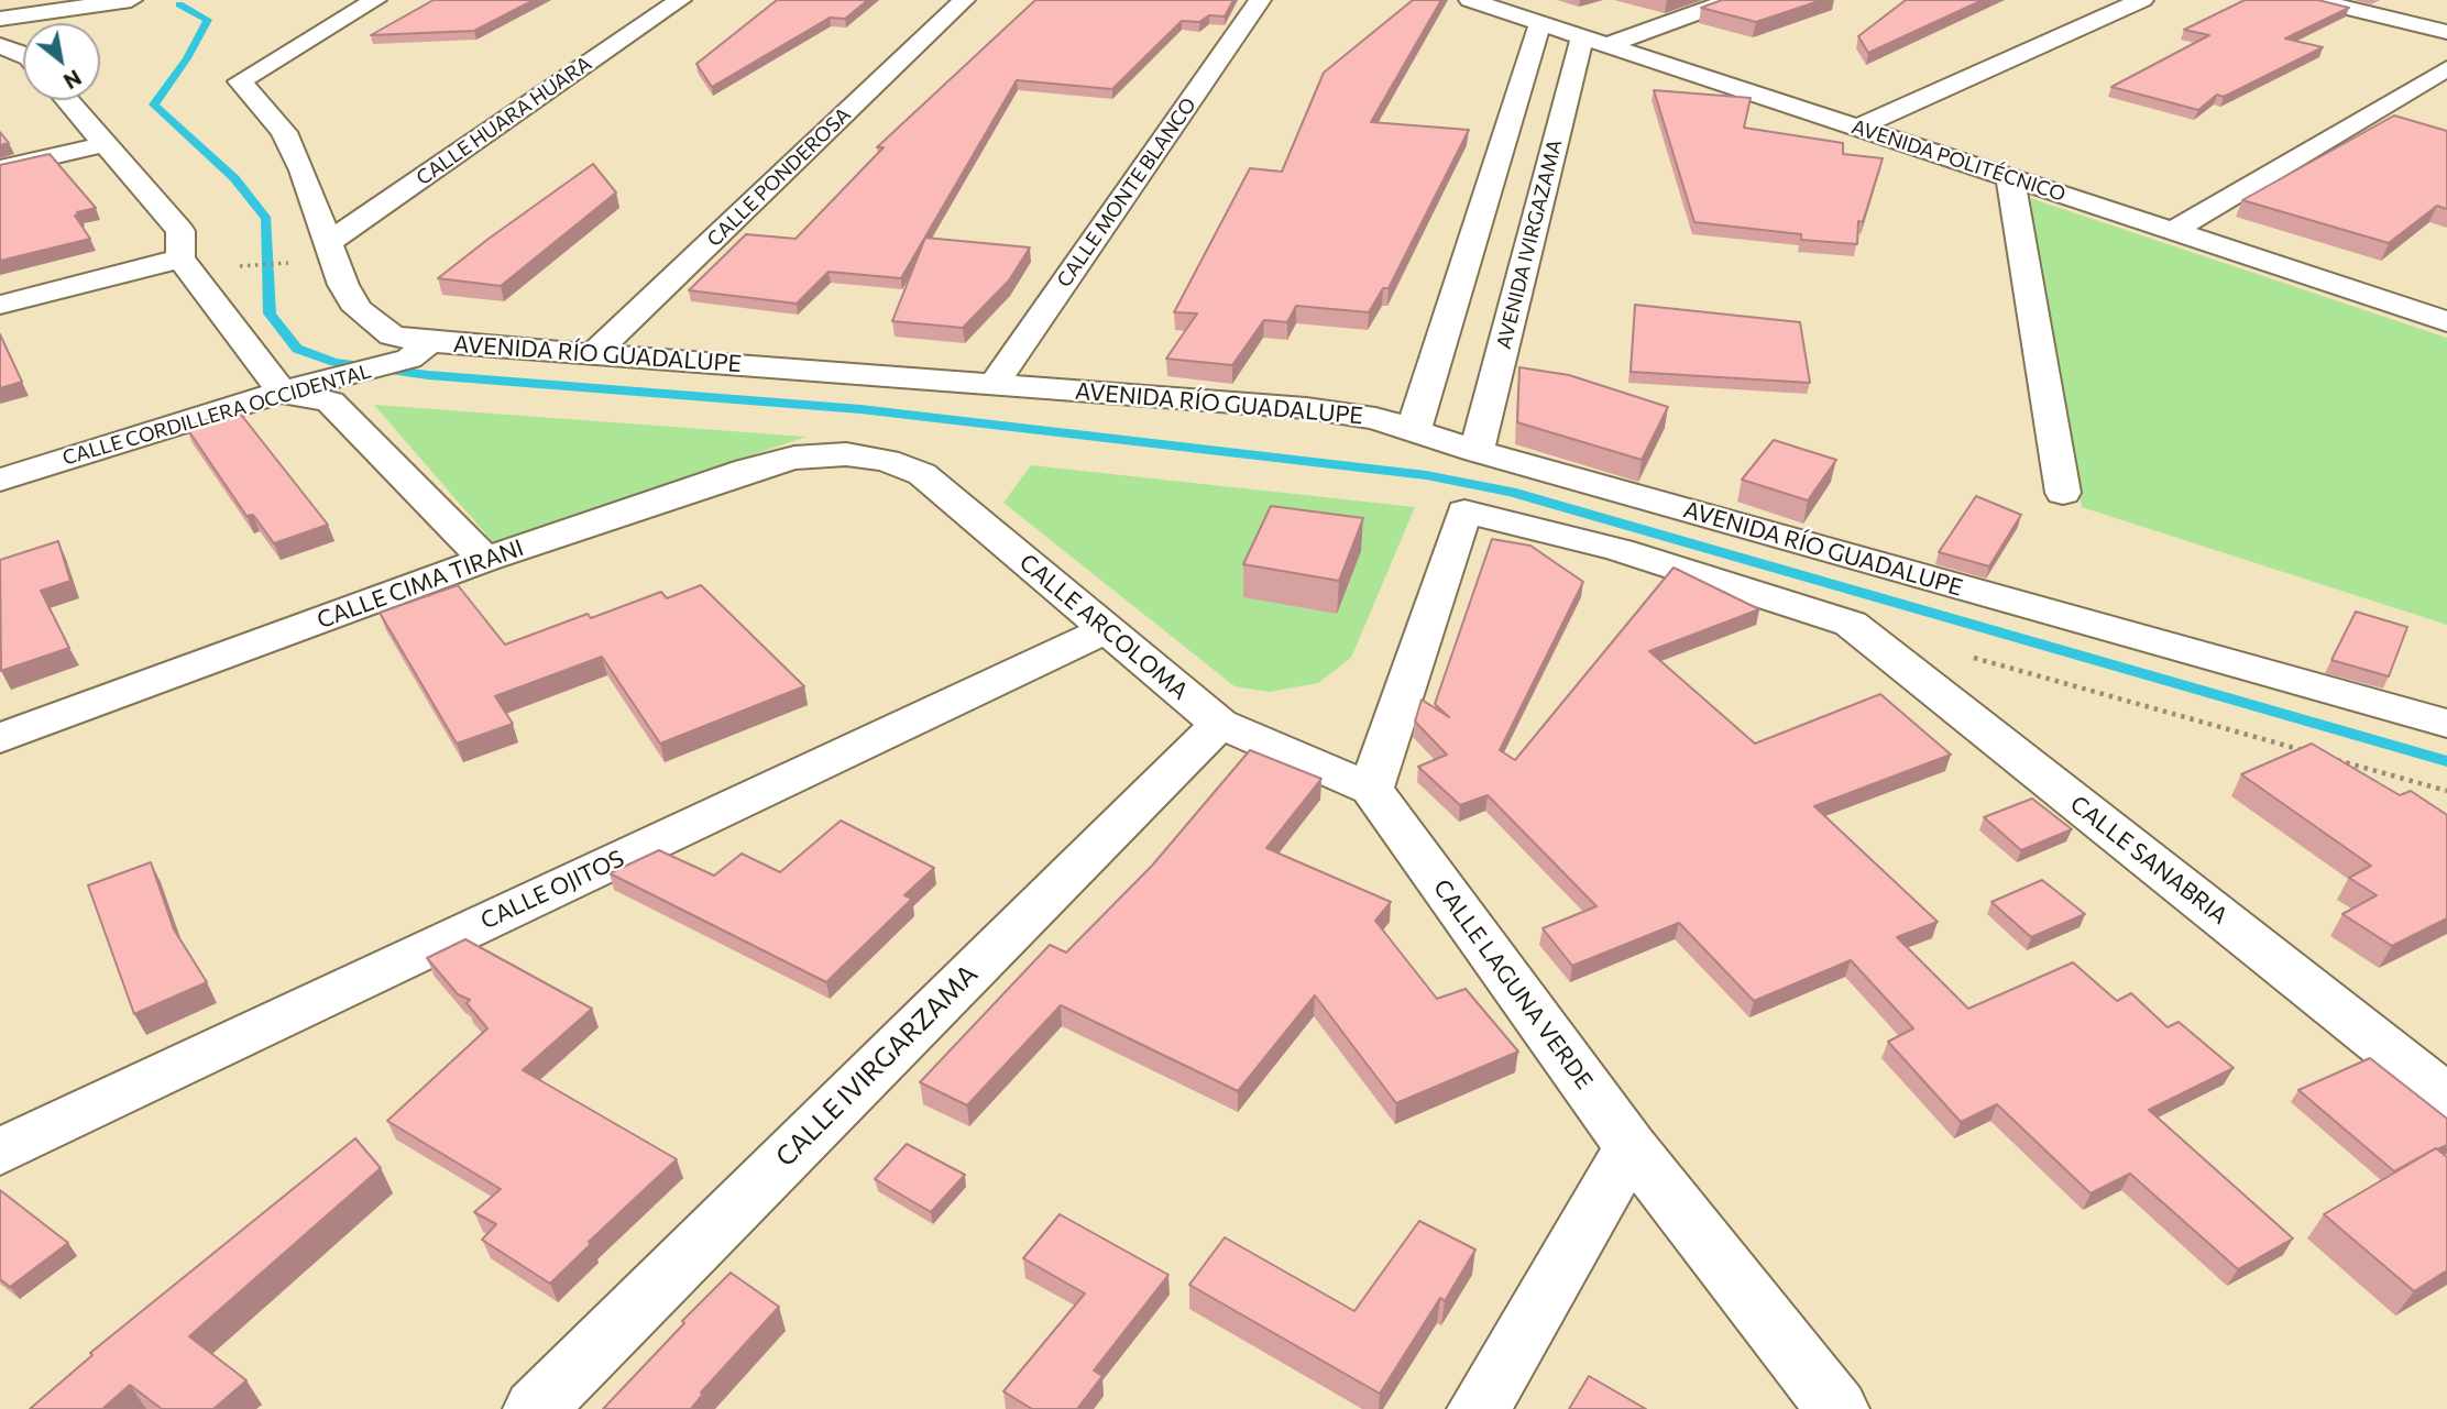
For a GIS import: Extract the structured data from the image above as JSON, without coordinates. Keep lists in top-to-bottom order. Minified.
{"streets":{"street":["CALLE HUARA HUARA","AVENIDA POLITÉCNICO","CALLE PONDEROSA","CALLE MONTE BLANCO","AVENIDA IVIRGAZAMA","AVENIDA RÍO GUADALUPE","CALLE CORDILLERA OCCIDENTAL","CALLE CIMA TIRANI","CALLE ARCOLOMA","CALLE SANABRIA","CALLE OJITOS","CALLE LAGUNA VERDE","CALLE IVIRGARZAMA"]},"crossings":[["CALLE HUARA HUARA","AVENIDA RÍO GUADALUPE"],["AVENIDA POLITÉCNICO","AVENIDA IVIRGAZAMA"],["CALLE PONDEROSA","AVENIDA RÍO GUADALUPE"],["CALLE MONTE BLANCO","AVENIDA RÍO GUADALUPE"],["AVENIDA IVIRGAZAMA","AVENIDA RÍO GUADALUPE"],["AVENIDA RÍO GUADALUPE","CALLE CORDILLERA OCCIDENTAL"],["CALLE CIMA TIRANI","CALLE ARCOLOMA"],["CALLE ARCOLOMA","CALLE SANABRIA"],["CALLE ARCOLOMA","CALLE OJITOS"],["CALLE ARCOLOMA","CALLE LAGUNA VERDE"],["CALLE ARCOLOMA","CALLE IVIRGARZAMA"],["CALLE SANABRIA","CALLE LAGUNA VERDE"]],"north":"bottom right"}
